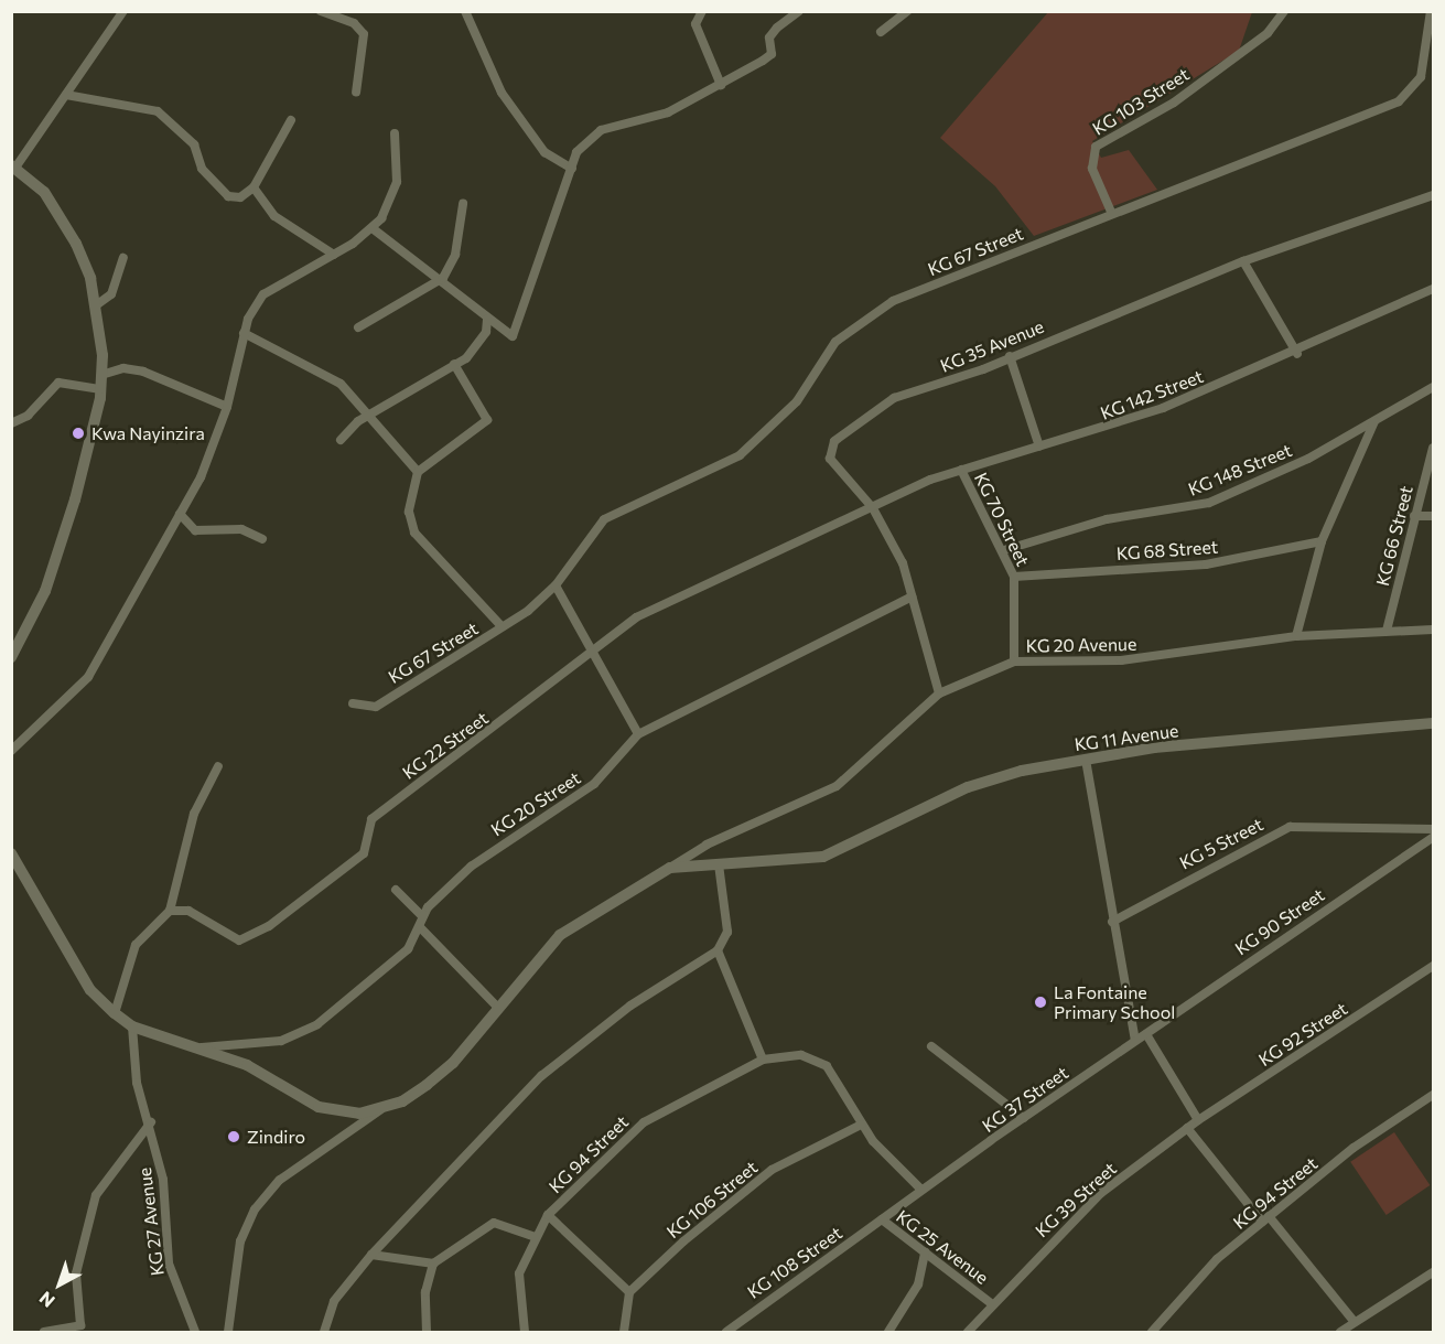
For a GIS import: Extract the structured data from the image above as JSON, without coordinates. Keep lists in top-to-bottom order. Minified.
{"streets":{"main road":["KG 11 Avenue"],"street":["KG 103 Street","KG 67 Street","KG 35 Avenue","KG 142 Street","KG 148 Street","KG 70 Street","KG 66 Street","KG 68 Street","KG 20 Avenue","KG 22 Street","KG 20 Street","KG 5 Street","KG 90 Street","KG 92 Street","KG 37 Street","KG 94 Street","KG 106 Street","KG 39 Street","KG 27 Avenue","KG 25 Avenue","KG 108 Street"]},"crossings":[["KG 103 Street","KG 67 Street"],["KG 35 Avenue","KG 142 Street"],["KG 35 Avenue","KG 20 Avenue"],["KG 35 Avenue","KG 22 Street"],["KG 35 Avenue","KG 20 Street"],["KG 142 Street","KG 70 Street"],["KG 142 Street","KG 22 Street"],["KG 148 Street","KG 70 Street"],["KG 70 Street","KG 68 Street"],["KG 70 Street","KG 20 Avenue"],["KG 66 Street","KG 20 Avenue"],["KG 20 Avenue","KG 11 Avenue"],["KG 90 Street","KG 37 Street"],["KG 92 Street","KG 39 Street"],["KG 37 Street","KG 25 Avenue"],["KG 94 Street","KG 25 Avenue"],["KG 106 Street","KG 25 Avenue"],["KG 39 Street","KG 25 Avenue"],["KG 25 Avenue","KG 108 Street"]],"places":["Kwa Nayinzira","La Fontaine Primary School","Zindiro"],"north":"bottom left"}
